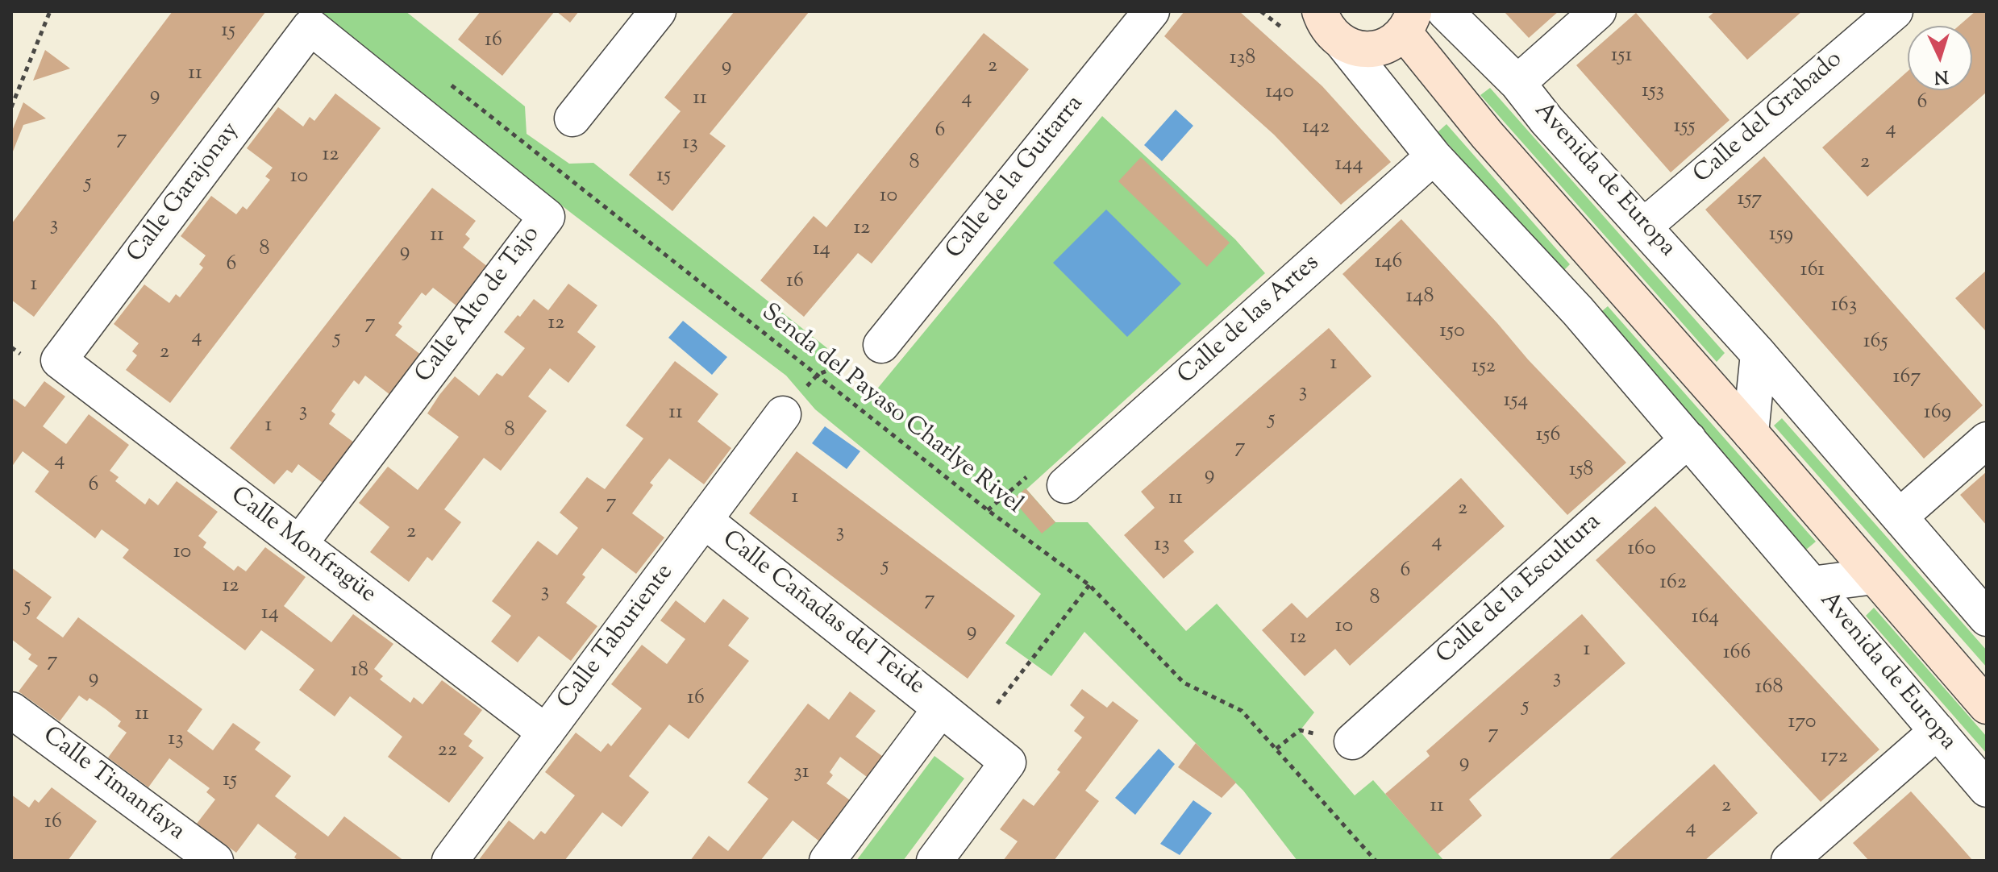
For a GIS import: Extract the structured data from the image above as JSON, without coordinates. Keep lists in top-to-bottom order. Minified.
{"streets":{"street":["Calle del Grabado","Calle de la Guitarra","Avenida de Europa","Calle Garajonay","Calle Alto de Tajo","Calle de las Artes","Calle Monfragüe","Calle de la Escultura","Calle Cañadas del Teide","Calle Taburiente","Calle Timanfaya"],"path":["Senda del Payaso Charlye Rivel"]},"crossings":[["Calle del Grabado","Avenida de Europa"],["Avenida de Europa","Calle de las Artes"],["Avenida de Europa","Calle de la Escultura"],["Calle Garajonay","Calle Alto de Tajo"],["Calle Garajonay","Calle Monfragüe"],["Calle Alto de Tajo","Calle Monfragüe"],["Calle Monfragüe","Calle Taburiente"],["Calle Cañadas del Teide","Calle Taburiente"]],"house_numbers":["15","16","151","138","9","2","11","153","140","9","11","4","6","155","142","4","6","7","13","12","2","8","144","15","10","5","10","157","3","12","159","11","8","14","9","146","6","161","16","1","148","163","7","12","150","4","5","165","2","1","152","167","3","154","3","11","169","5","1","8","156","7","4","158","9","6","1","11","7","2","2","3","4","13","160","10","5","6","162","12","3","8","7","5","14","164","10","9","12","1","166","7","18","9","3","168","16","5","11","170","7","13","22","172","9","31","15","11","2","16","4"],"north":"bottom"}
